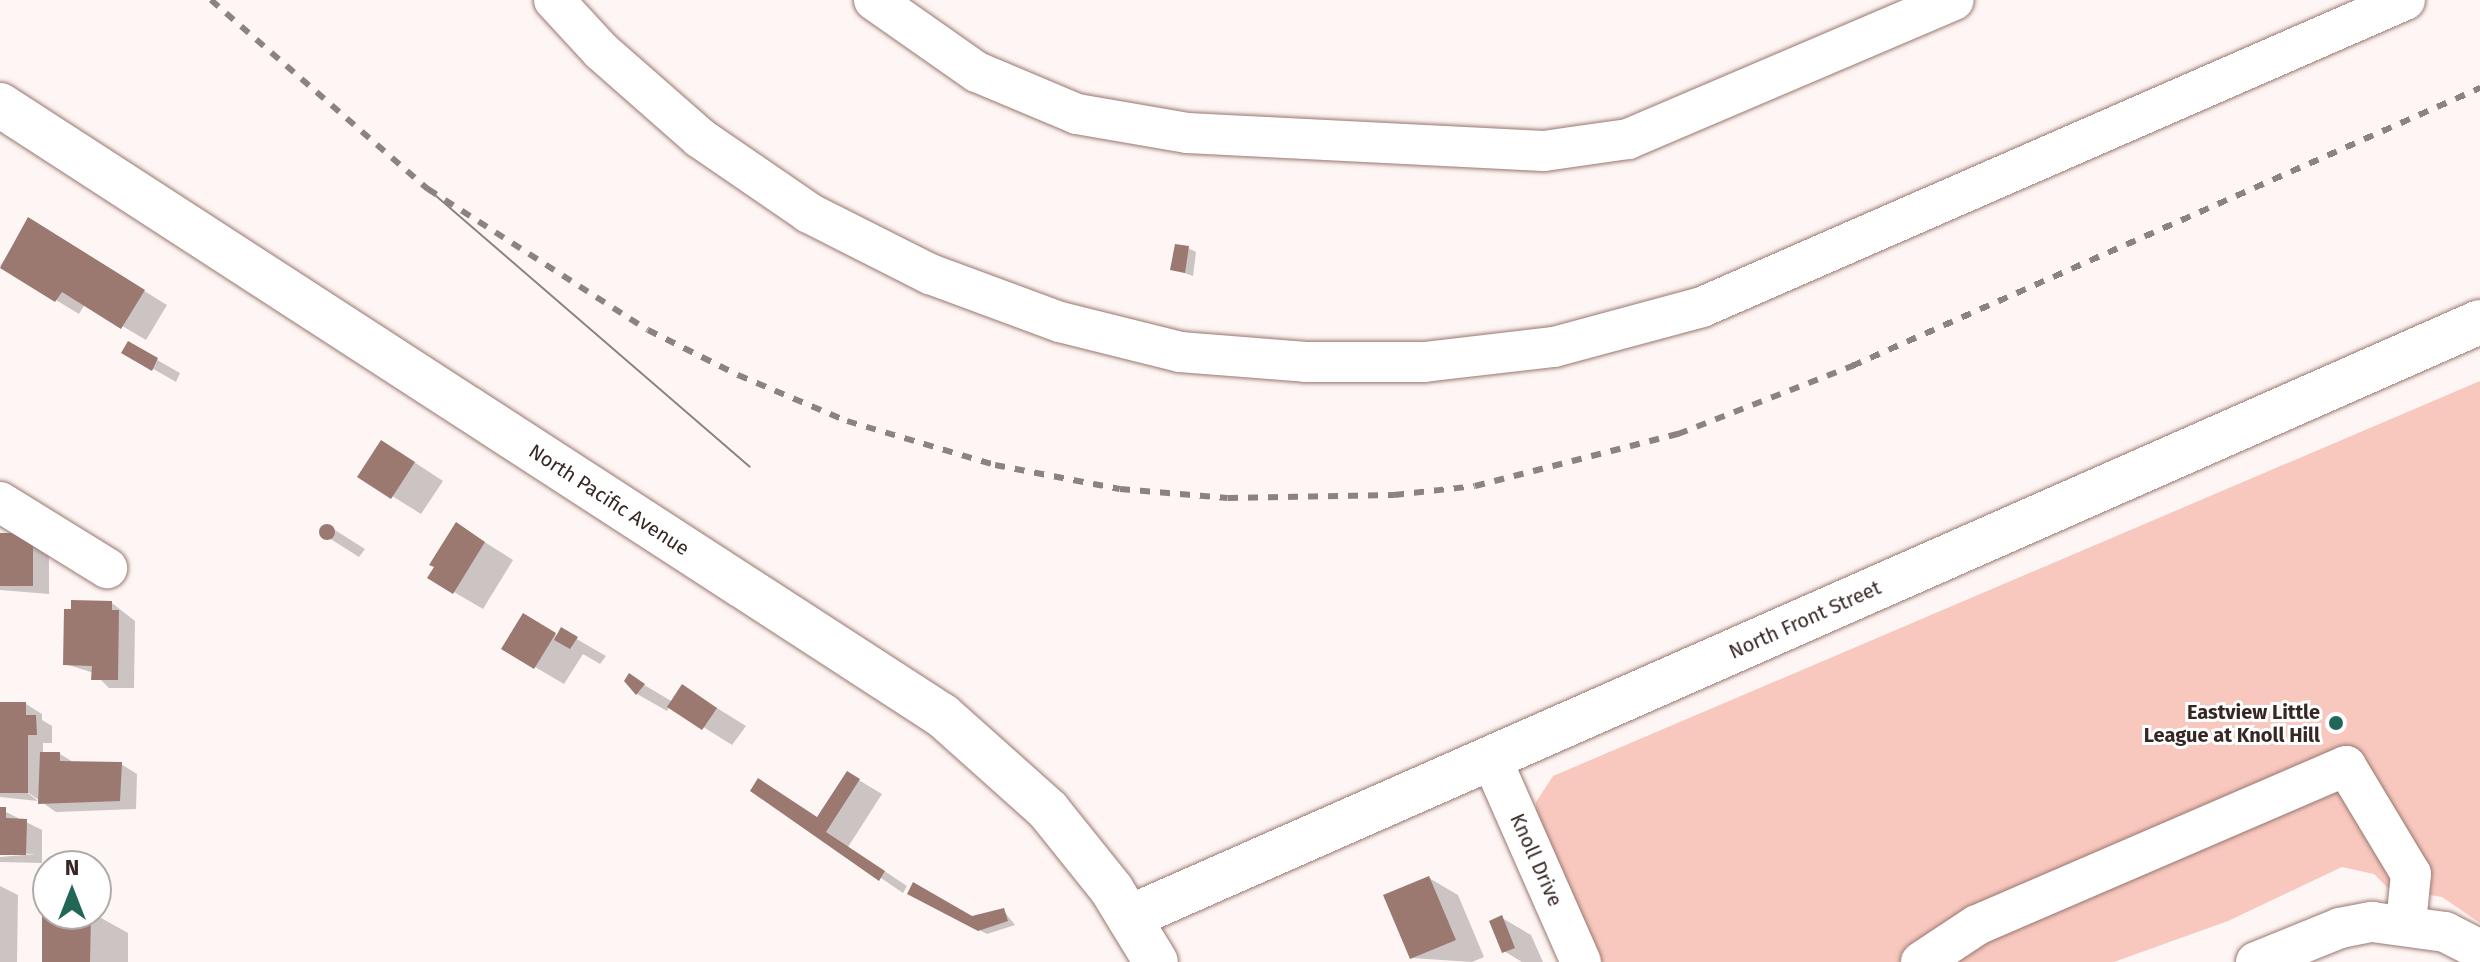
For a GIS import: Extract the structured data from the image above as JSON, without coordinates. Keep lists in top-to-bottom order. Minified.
{"streets":{"main road":["North Pacific Avenue","North Front Street"],"street":["Knoll Drive"]},"crossings":[["North Pacific Avenue","North Front Street"],["North Front Street","Knoll Drive"]],"places":["Eastview Little League at Knoll Hill"],"north":"top"}
